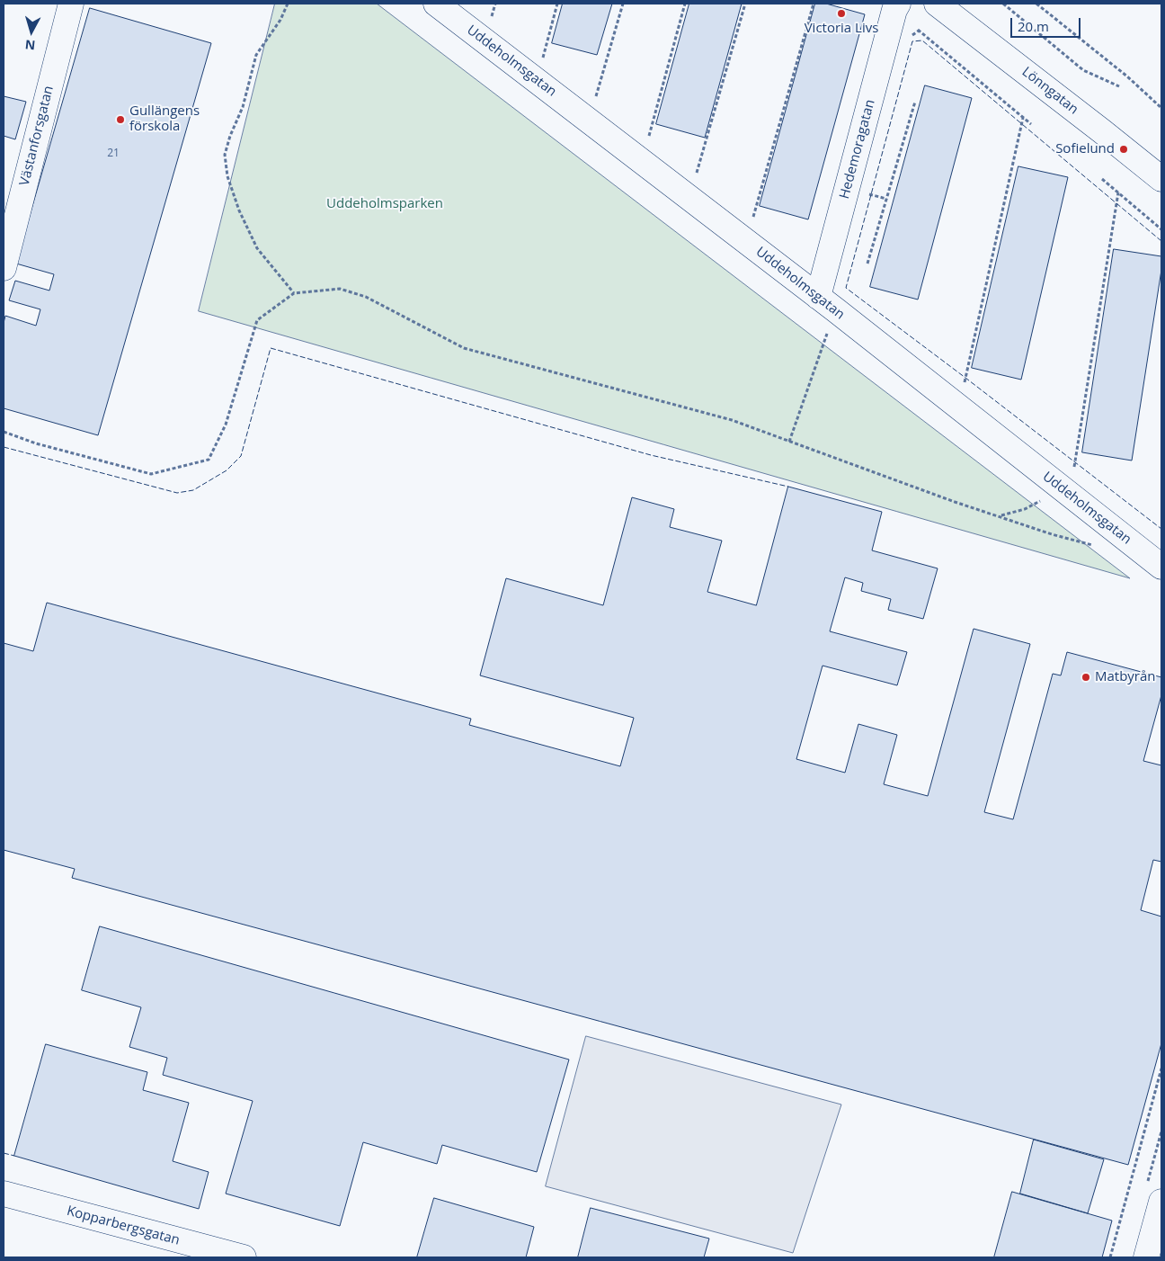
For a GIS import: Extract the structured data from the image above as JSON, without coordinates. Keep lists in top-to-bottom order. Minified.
{"streets":{"street":["Uddeholmsgatan","Lönngatan","Västanforsgatan","Hedemoragatan","Kopparbergsgatan"]},"crossings":[["Uddeholmsgatan","Hedemoragatan"]],"parks":["Uddeholmsparken"],"places":["Victoria Livs","Gullängens förskola","Sofielund","Matbyrån"],"house_numbers":["21"],"scale_bar":"20 m","north":"bottom"}
